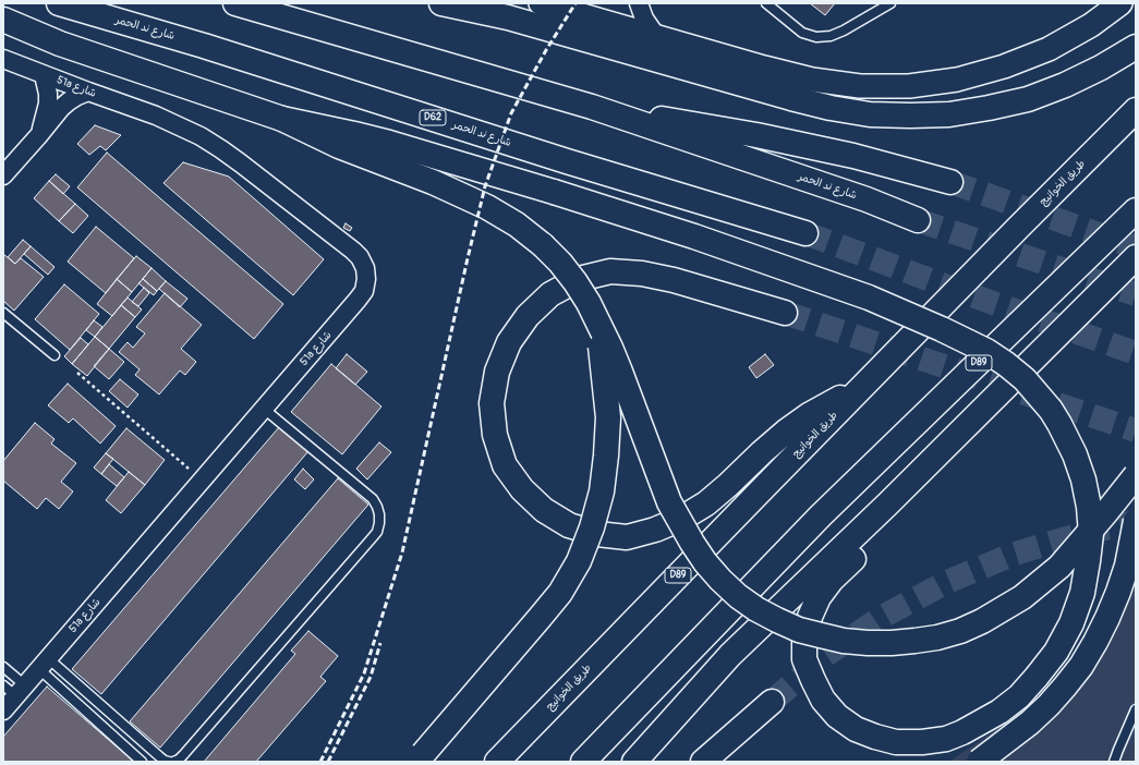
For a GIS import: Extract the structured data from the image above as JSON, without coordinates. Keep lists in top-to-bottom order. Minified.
{"streets":{"main road":["شارع ند الحمر","D62","طريق الخوانيج","D89"],"street":["51a شارع"]}}
